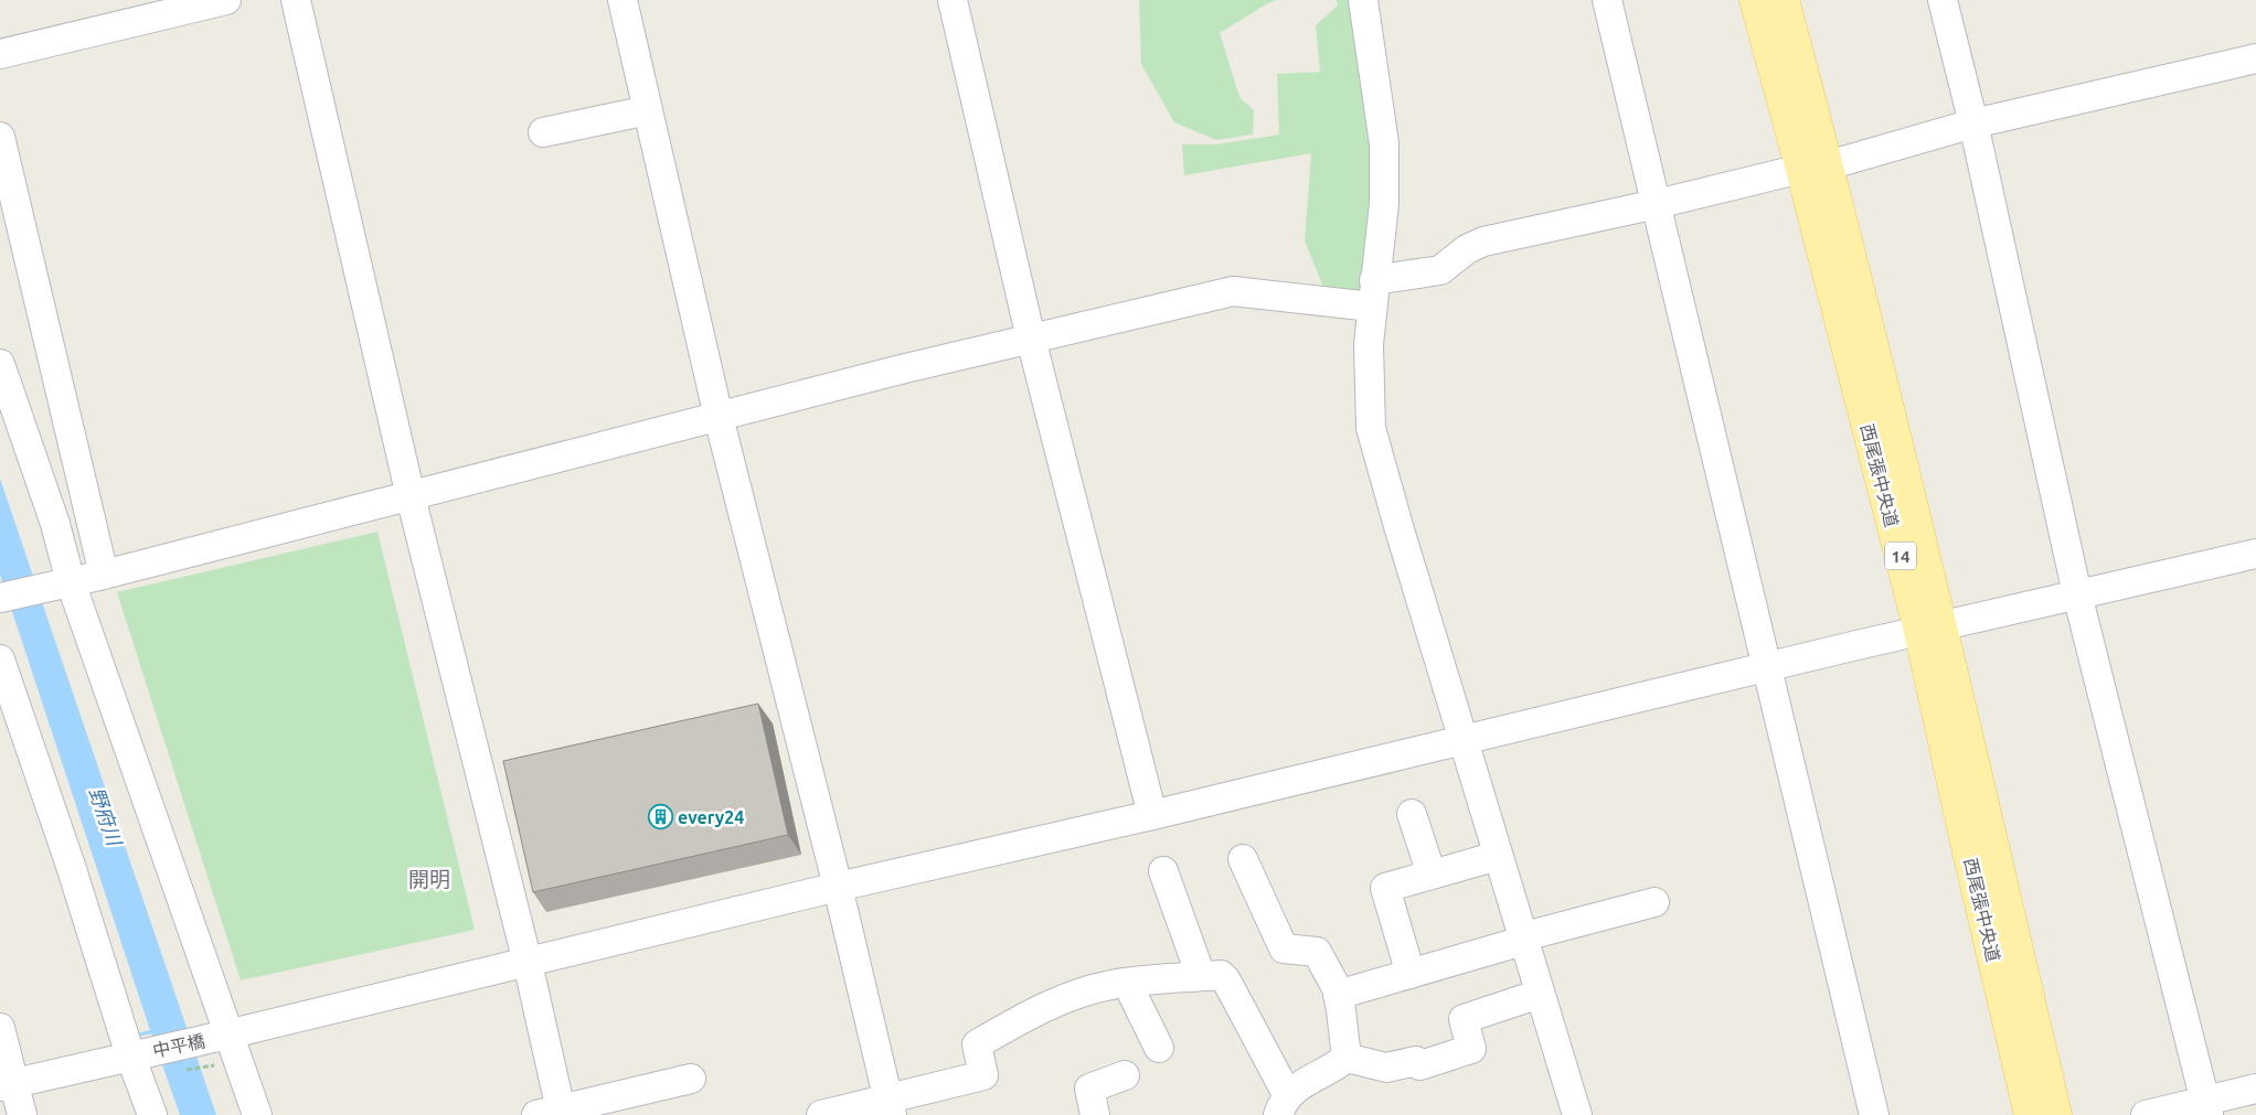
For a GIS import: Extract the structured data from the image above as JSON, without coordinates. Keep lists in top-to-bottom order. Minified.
{"streets":{"main road":["西尾張中央道","14"],"street":["中平橋"]},"crossings":[["西尾張中央道","中平橋"]],"districts":["開明"],"water":["野府川"],"places":{"building":["every24"]}}
